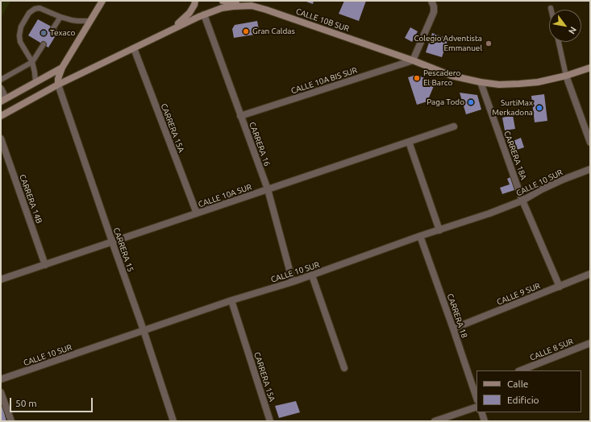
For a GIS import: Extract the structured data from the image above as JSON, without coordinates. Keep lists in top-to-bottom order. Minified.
{"streets":{"main road":["CALLE 10B SUR"],"street":["CALLE 10A BIS SUR","CARRERA 15A","CARRERA 16","CARRERA 18A","CALLE 10 SUR","CALLE 10A SUR","CARRERA 14B","CARRERA 15","CALLE 9 SUR","CARRERA 18","CALLE 8 SUR"]},"crossings":[["CALLE 10B SUR","CALLE 10A BIS SUR"],["CALLE 10B SUR","CARRERA 15A"],["CALLE 10B SUR","CARRERA 16"],["CALLE 10B SUR","CARRERA 18A"],["CALLE 10B SUR","CARRERA 15"],["CALLE 10A BIS SUR","CARRERA 16"],["CARRERA 15A","CALLE 10 SUR"],["CARRERA 15A","CALLE 10A SUR"],["CARRERA 16","CALLE 10 SUR"],["CARRERA 16","CALLE 10A SUR"],["CARRERA 18A","CALLE 10 SUR"],["CARRERA 18A","CALLE 9 SUR"],["CALLE 10 SUR","CARRERA 15"],["CALLE 10 SUR","CARRERA 18"],["CALLE 10A SUR","CARRERA 14B"],["CALLE 10A SUR","CARRERA 15"],["CALLE 9 SUR","CARRERA 18"]],"places":["Gran Caldas","Texaco","Colegio Adventista Emmanuel","Pescadero El Barco","Paga Todo","SurtiMax Merkadona"],"legend":["Calle","Edificio"],"scale_bar":"50 m","north":"bottom right"}
